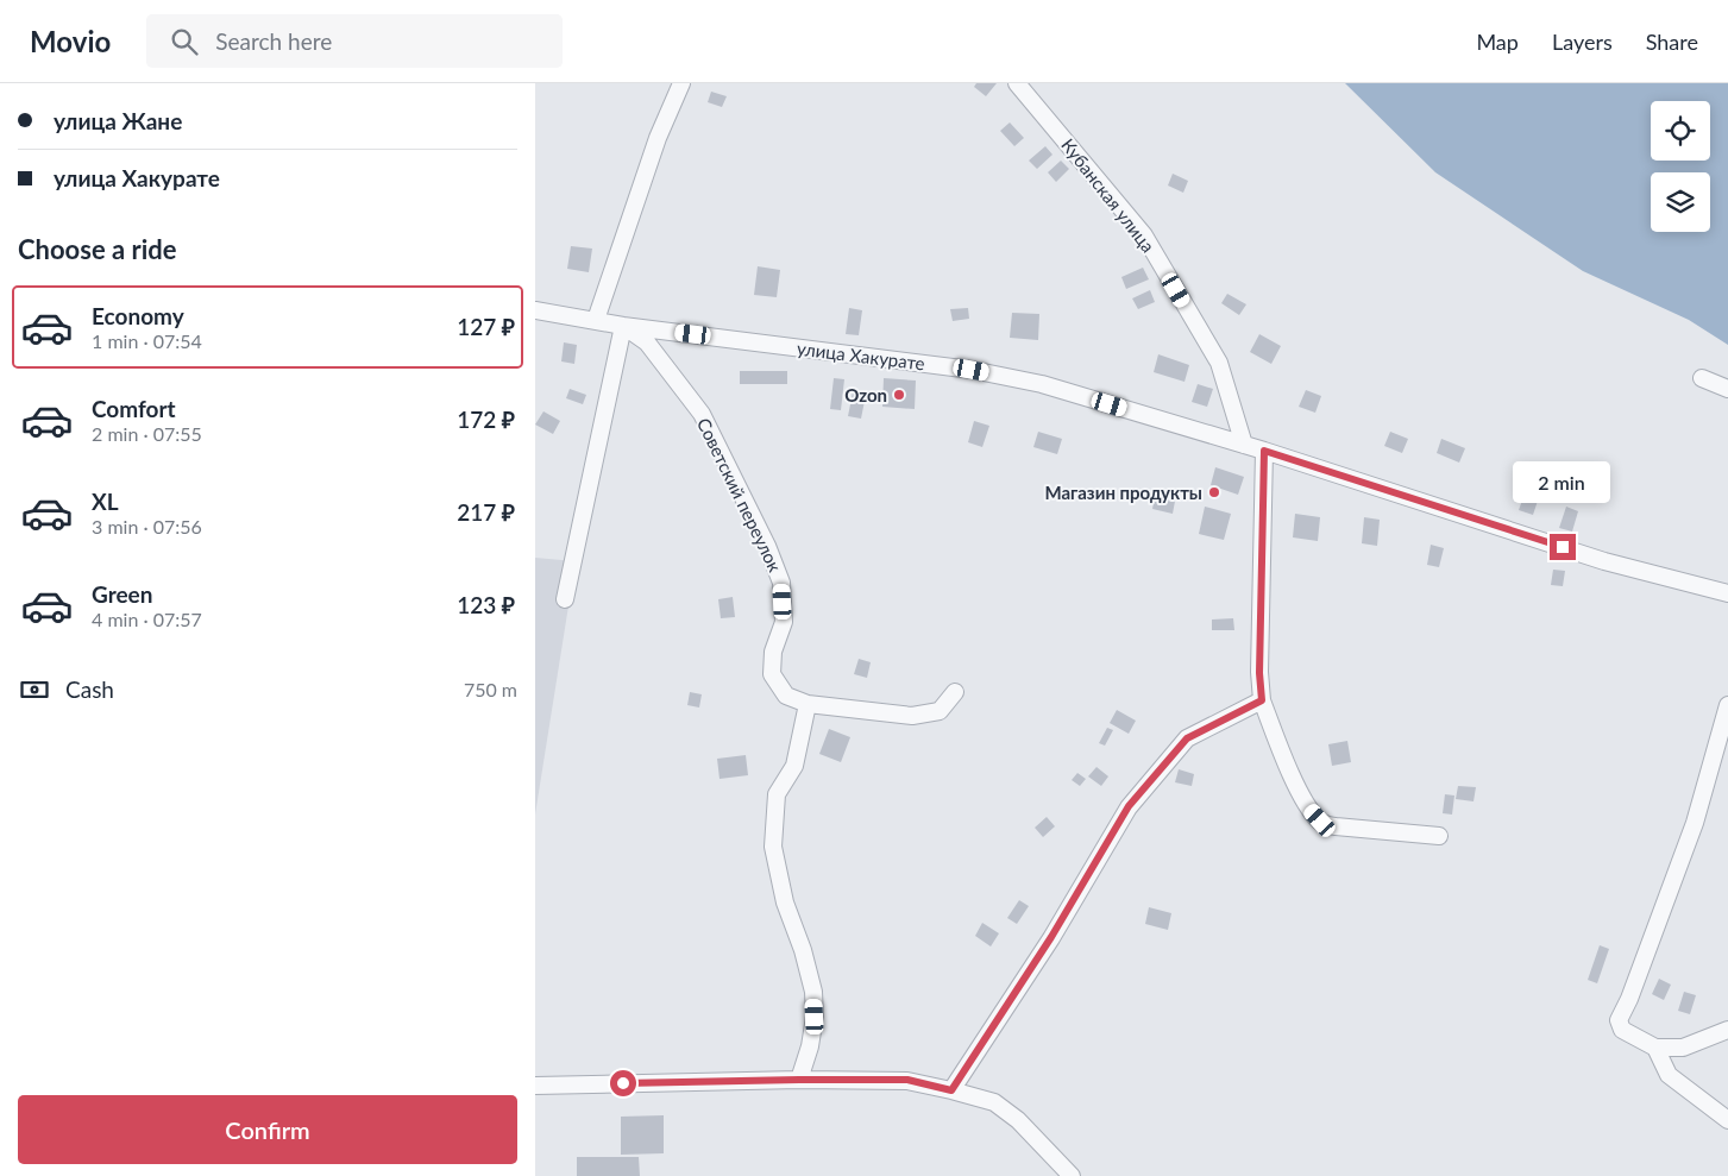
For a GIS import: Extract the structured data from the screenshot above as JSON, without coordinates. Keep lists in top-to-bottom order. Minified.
{"streets":{"street":["Кубанская улица","улица Хакурате","Советский переулок"]},"crossings":[["Кубанская улица","улица Хакурате"],["улица Хакурате","Советский переулок"]],"places":["Ozon","Магазин продукты"],"page":{"header":"Movio","search":"Search here","nav":["Map","Layers","Share"],"banner":["улица Жане","улица Хакурате"],"heading":"Choose a ride","list":[{"name":"Economy","note":"1 min · 07:54","value":"127 ₽"},{"name":"Comfort","note":"2 min · 07:55","value":"172 ₽"},{"name":"XL","note":"3 min · 07:56","value":"217 ₽"},{"name":"Green","note":"4 min · 07:57","value":"123 ₽"}],"bubble":"2 min","pay":["Cash","750 m"],"buttons":"Confirm"}}
